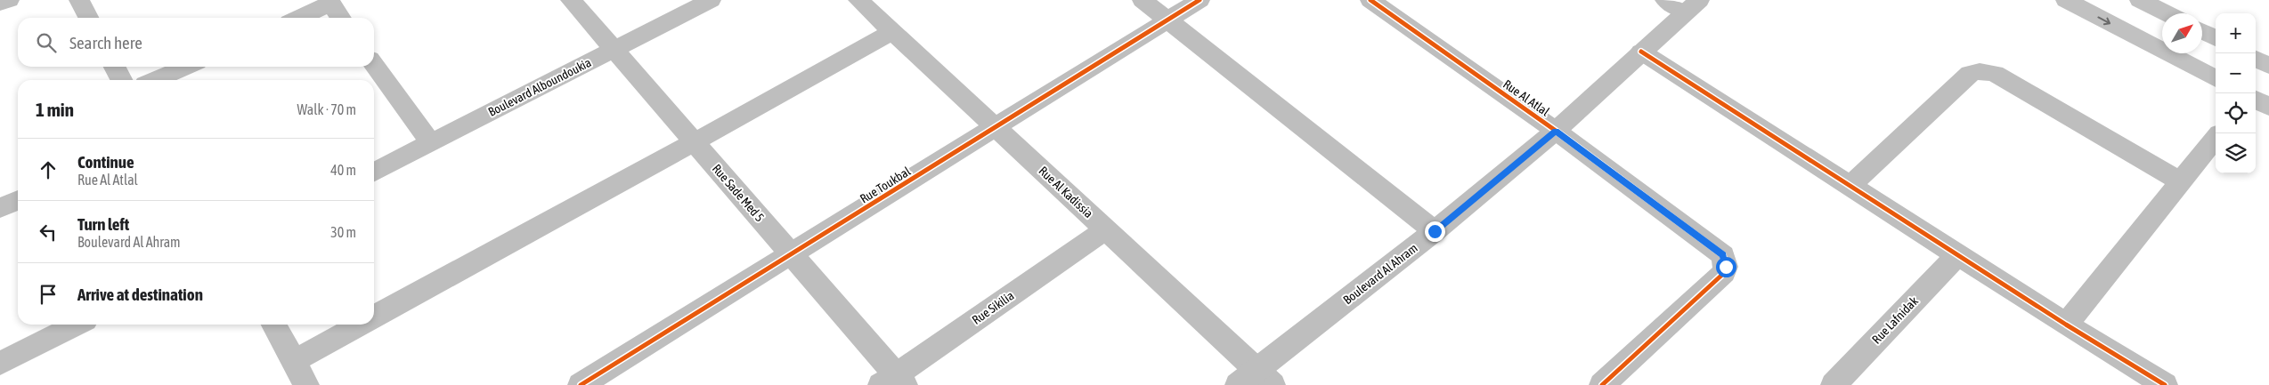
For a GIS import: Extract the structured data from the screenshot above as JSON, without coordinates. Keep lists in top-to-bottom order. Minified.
{"streets":{"street":["Boulevard Alboundoukia","Rue Al Atlal","Rue Toukbal","Rue Al Kadissia","Rue Sade Med 5","Boulevard Al Ahram","Rue Sikilia","Rue Lafnidak"]},"crossings":[["Boulevard Alboundoukia","Rue Sade Med 5"],["Rue Al Atlal","Boulevard Al Ahram"],["Rue Toukbal","Rue Al Kadissia"],["Rue Toukbal","Rue Sade Med 5"],["Rue Al Kadissia","Boulevard Al Ahram"],["Rue Al Kadissia","Rue Sikilia"],["Rue Sade Med 5","Rue Sikilia"]],"north":"top right","page":{"map_buttons":["+","−"],"search":"Search here","heading":["1 min","Walk · 70 m"],"list":[["Continue","Rue Al Atlal","40 m"],["Turn left","Boulevard Al Ahram","30 m"],"Arrive at destination"]}}
